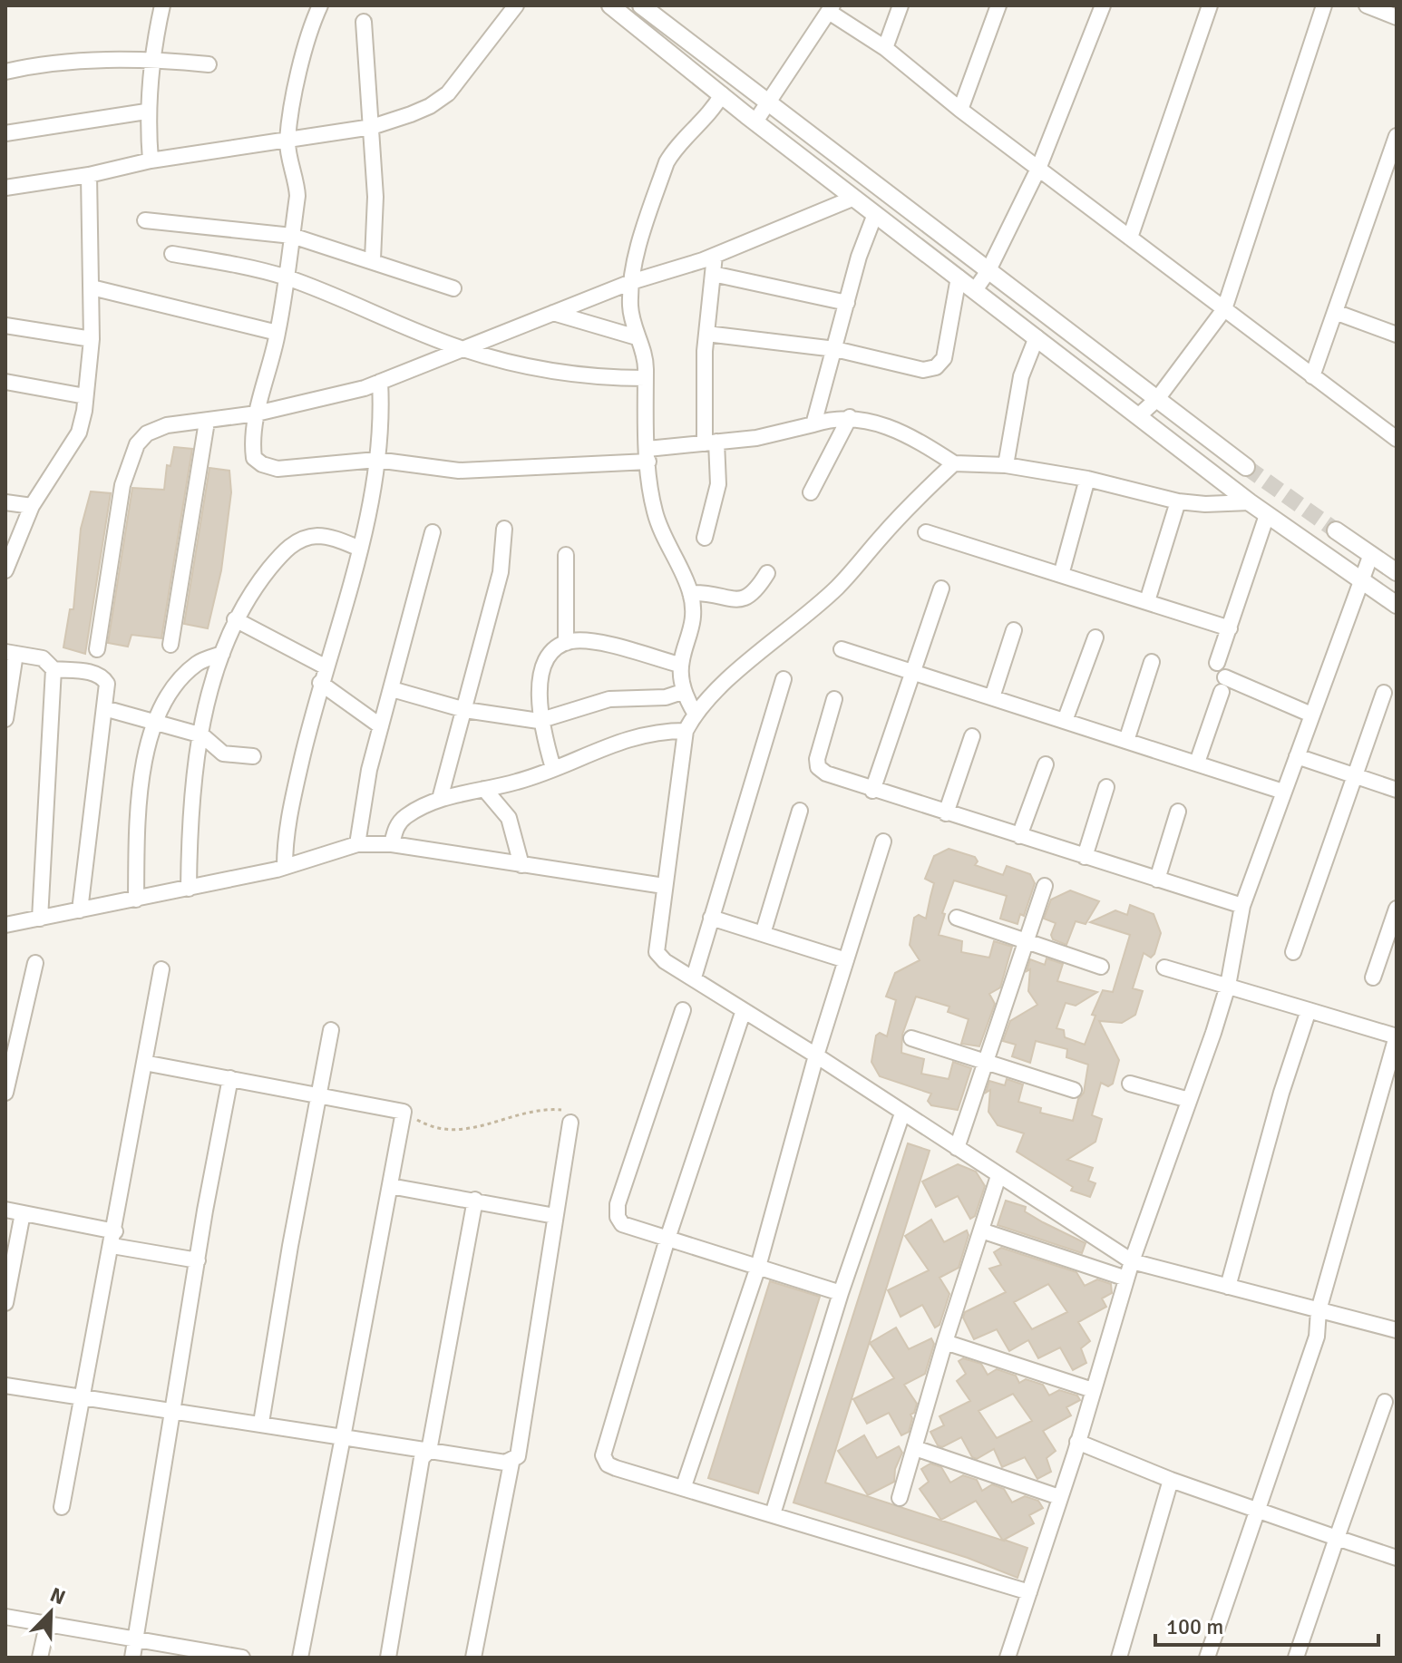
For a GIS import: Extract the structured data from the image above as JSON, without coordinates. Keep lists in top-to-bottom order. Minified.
{"scale_bar":"100 m","north":"top right"}
